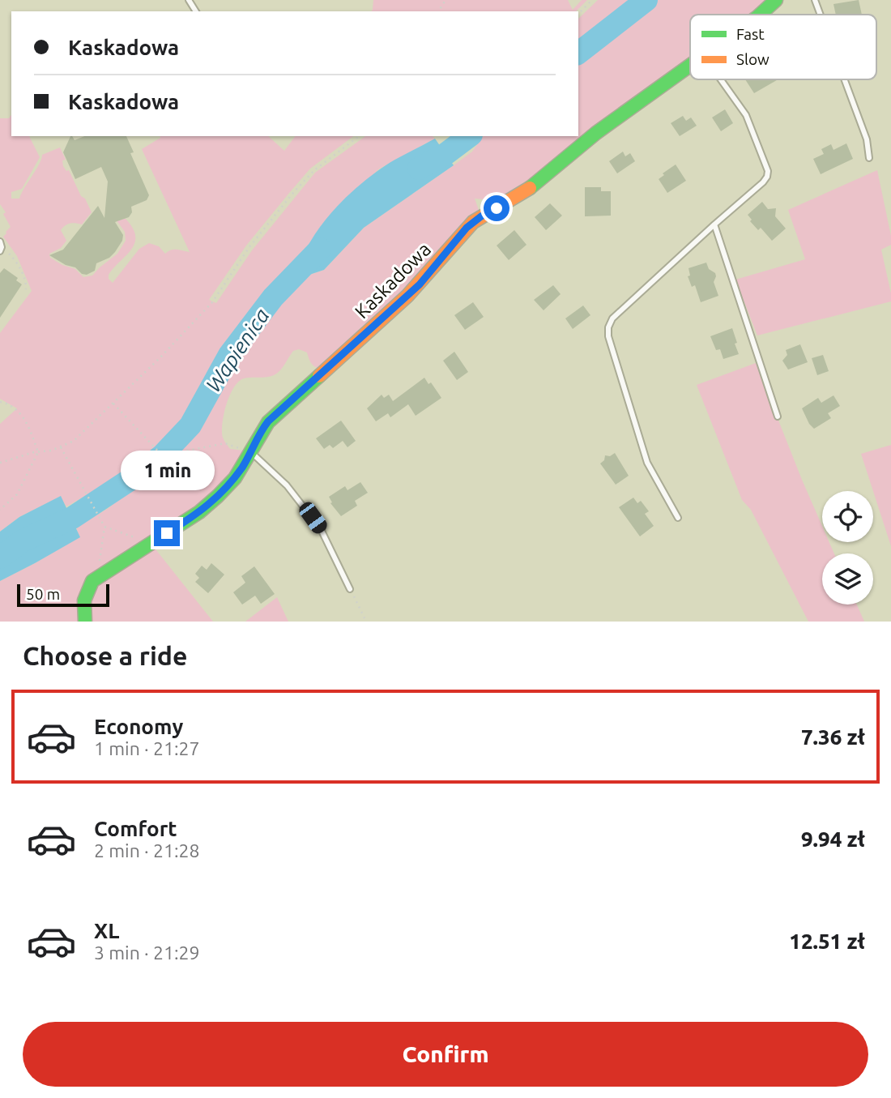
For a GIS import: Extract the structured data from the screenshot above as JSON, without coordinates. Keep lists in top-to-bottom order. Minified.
{"streets":{"street":["Kaskadowa"]},"water":["Wapienica"],"legend":["Fast","Slow"],"scale_bar":"50 m","page":{"banner":["Kaskadowa","Kaskadowa"],"bubble":"1 min","scale":"50 m","heading":"Choose a ride","list":[{"name":"Economy","note":"1 min · 21:27","value":"7.36 zł"},{"name":"Comfort","note":"2 min · 21:28","value":"9.94 zł"},{"name":"XL","note":"3 min · 21:29","value":"12.51 zł"}],"buttons":"Confirm"}}
